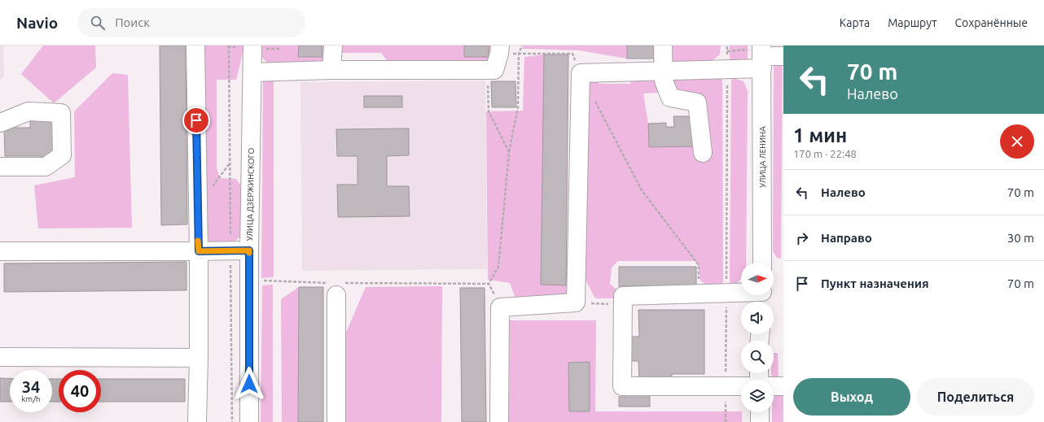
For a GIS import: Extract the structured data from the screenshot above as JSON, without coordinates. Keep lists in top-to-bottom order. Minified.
{"streets":{"street":["УЛИЦА ЛЕНИНА","УЛИЦА ДЗЕРЖИНСКОГО"]},"north":"right","page":{"header":"Navio","search":"Поиск","nav":["Карта","Маршрут","Сохранённые"],"turn":["70 m","Налево"],"heading":["1 мин","170 m · 22:48"],"list":[{"name":"Налево","value":"70 m"},{"name":"Направо","value":"30 m"},{"name":"Пункт назначения","value":"70 m"}],"speed":"34 km/h","limit":"40","buttons":["Выход","Поделиться"]}}
